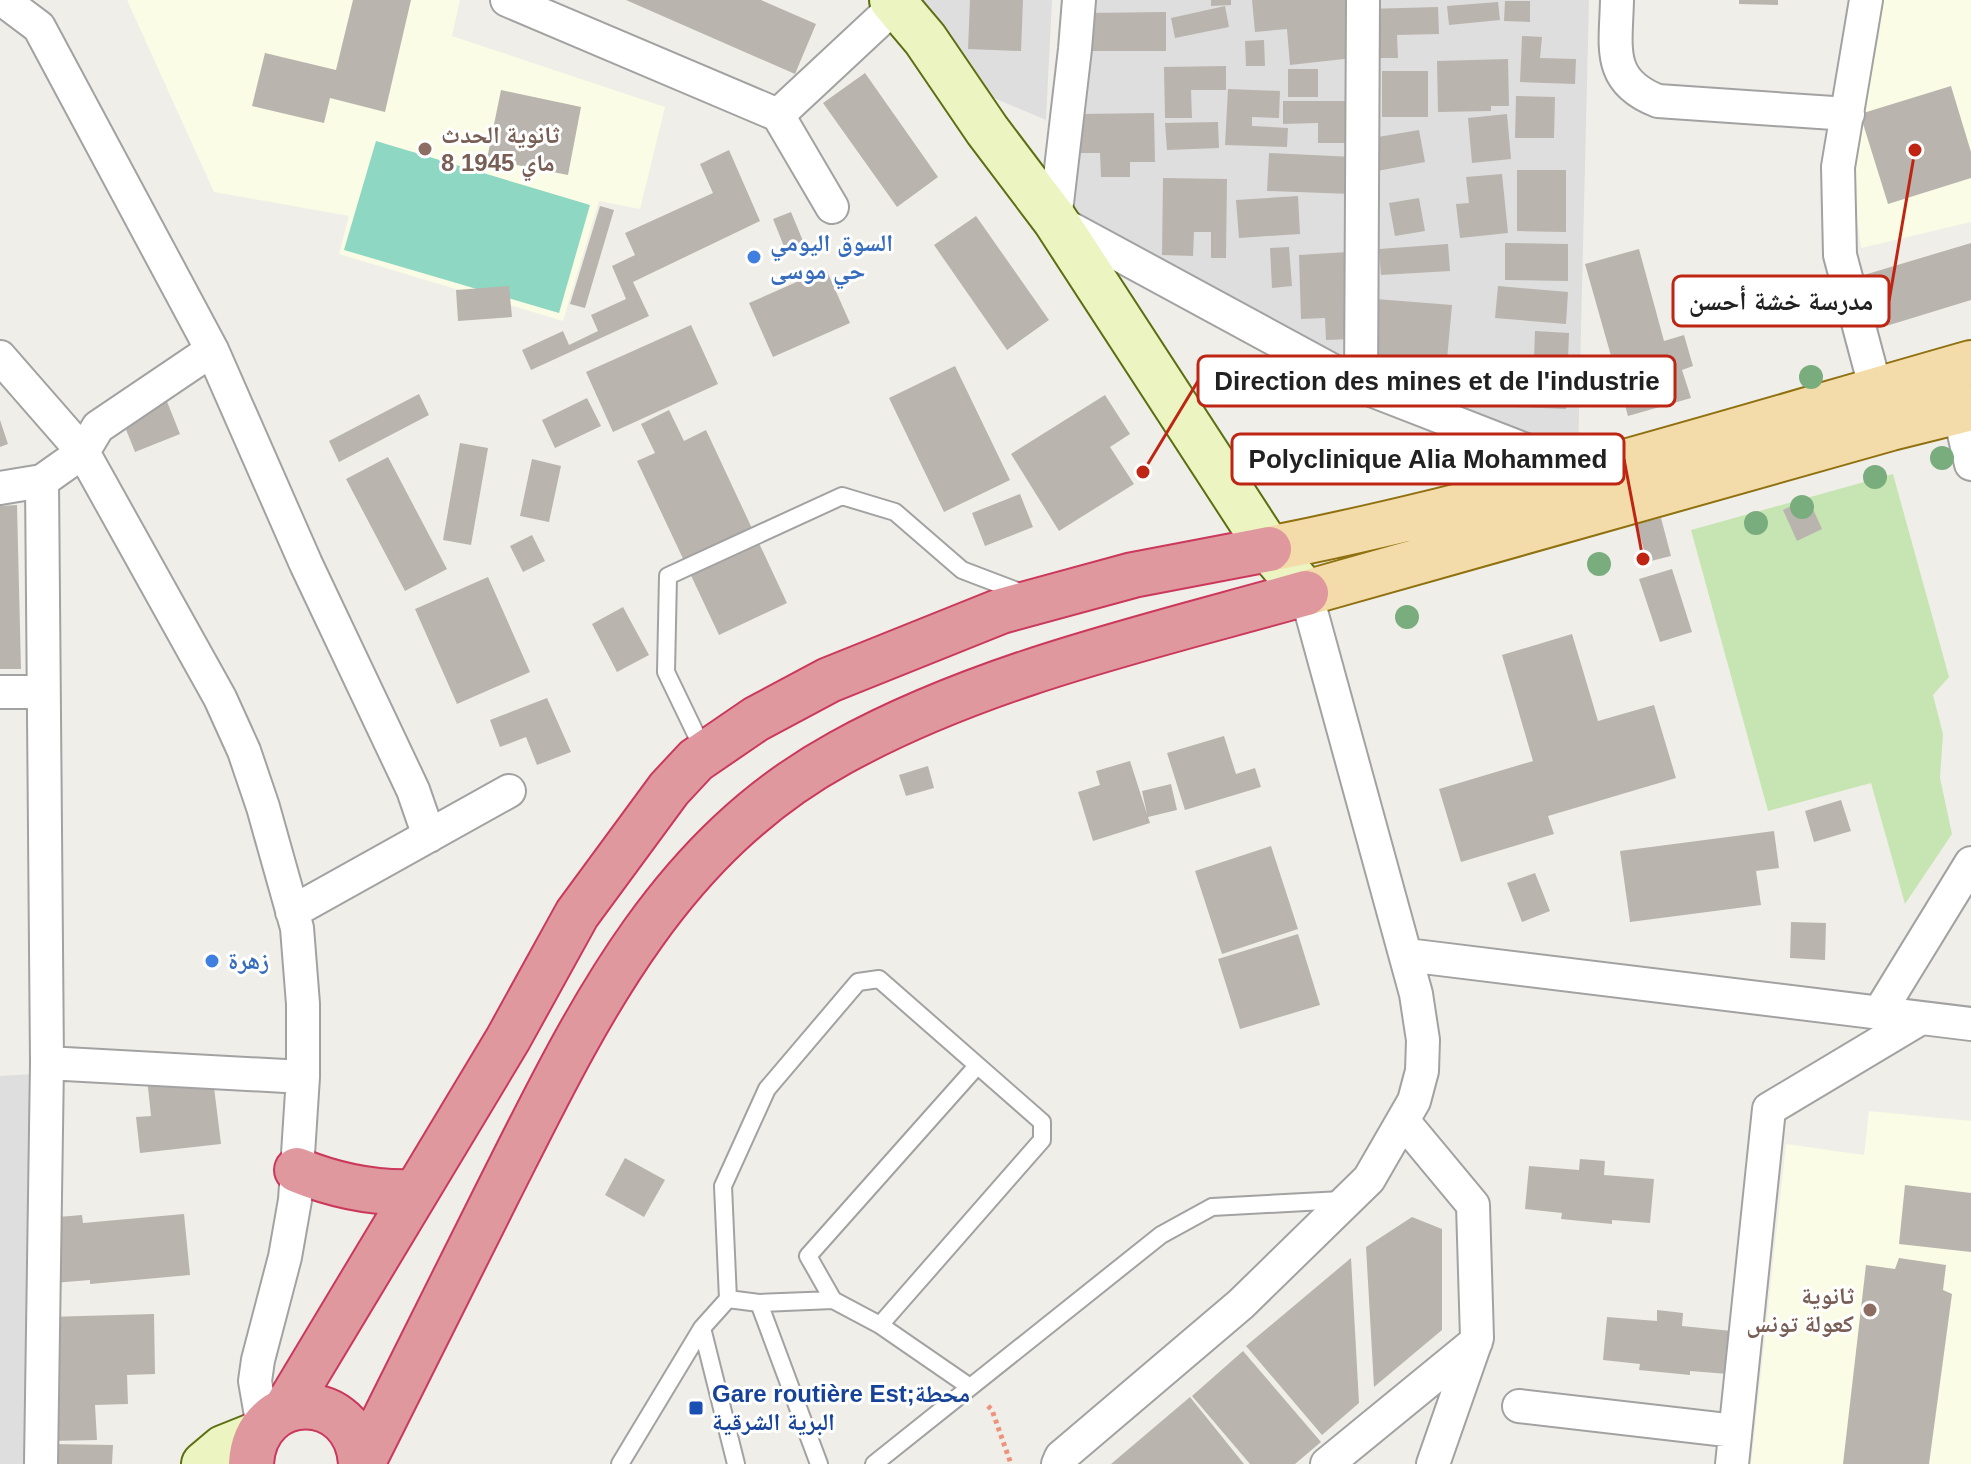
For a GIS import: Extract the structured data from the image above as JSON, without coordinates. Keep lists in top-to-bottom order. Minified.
{"places":{"other":["ثانوية الحدث 8 ماي 1945","مدرسة خشة أحسن","السوق اليومي حي موسى","Direction des mines et de l'industrie","Polyclinique Alia Mohammed","زهرة","ثانوية كعولة تونس"],"transit":["Gare routière Est;محطة البرية الشرقية"]}}
